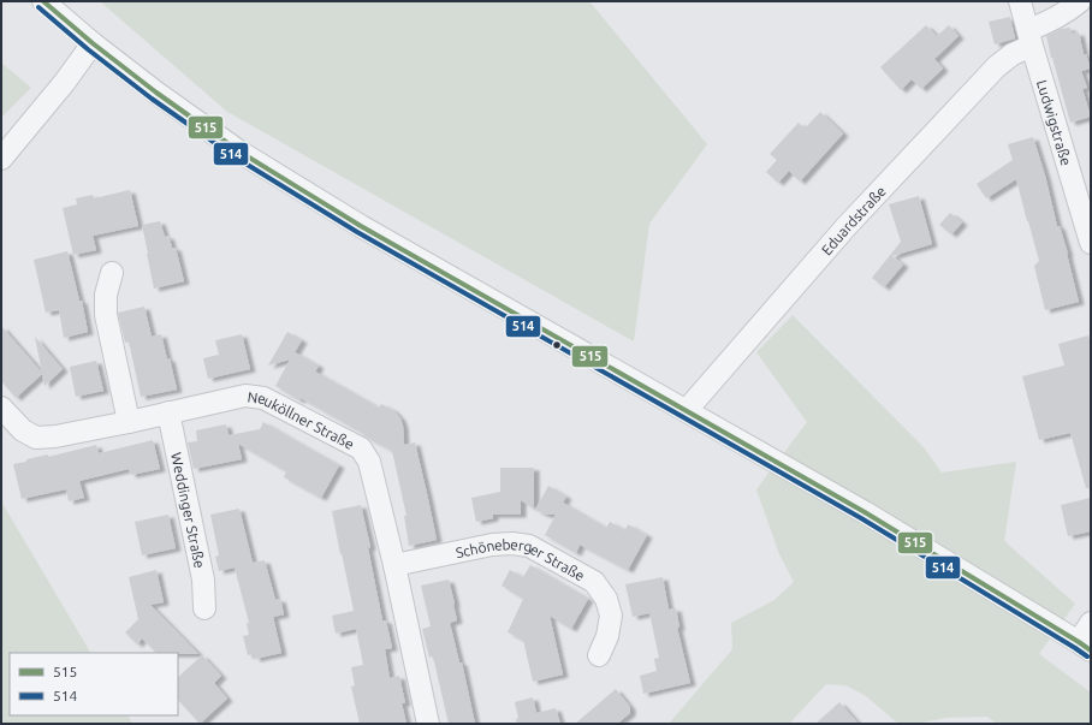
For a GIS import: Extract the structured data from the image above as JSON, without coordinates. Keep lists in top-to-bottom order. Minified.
{"streets":{"street":["Ludwigstraße","Eduardstraße","Neuköllner Straße","Weddinger Straße","Schöneberger Straße"]},"crossings":[["Ludwigstraße","Eduardstraße"],["Neuköllner Straße","Weddinger Straße"],["Neuköllner Straße","Schöneberger Straße"]],"lines":["transit line 515","transit line 514"],"legend":["515","514"]}
